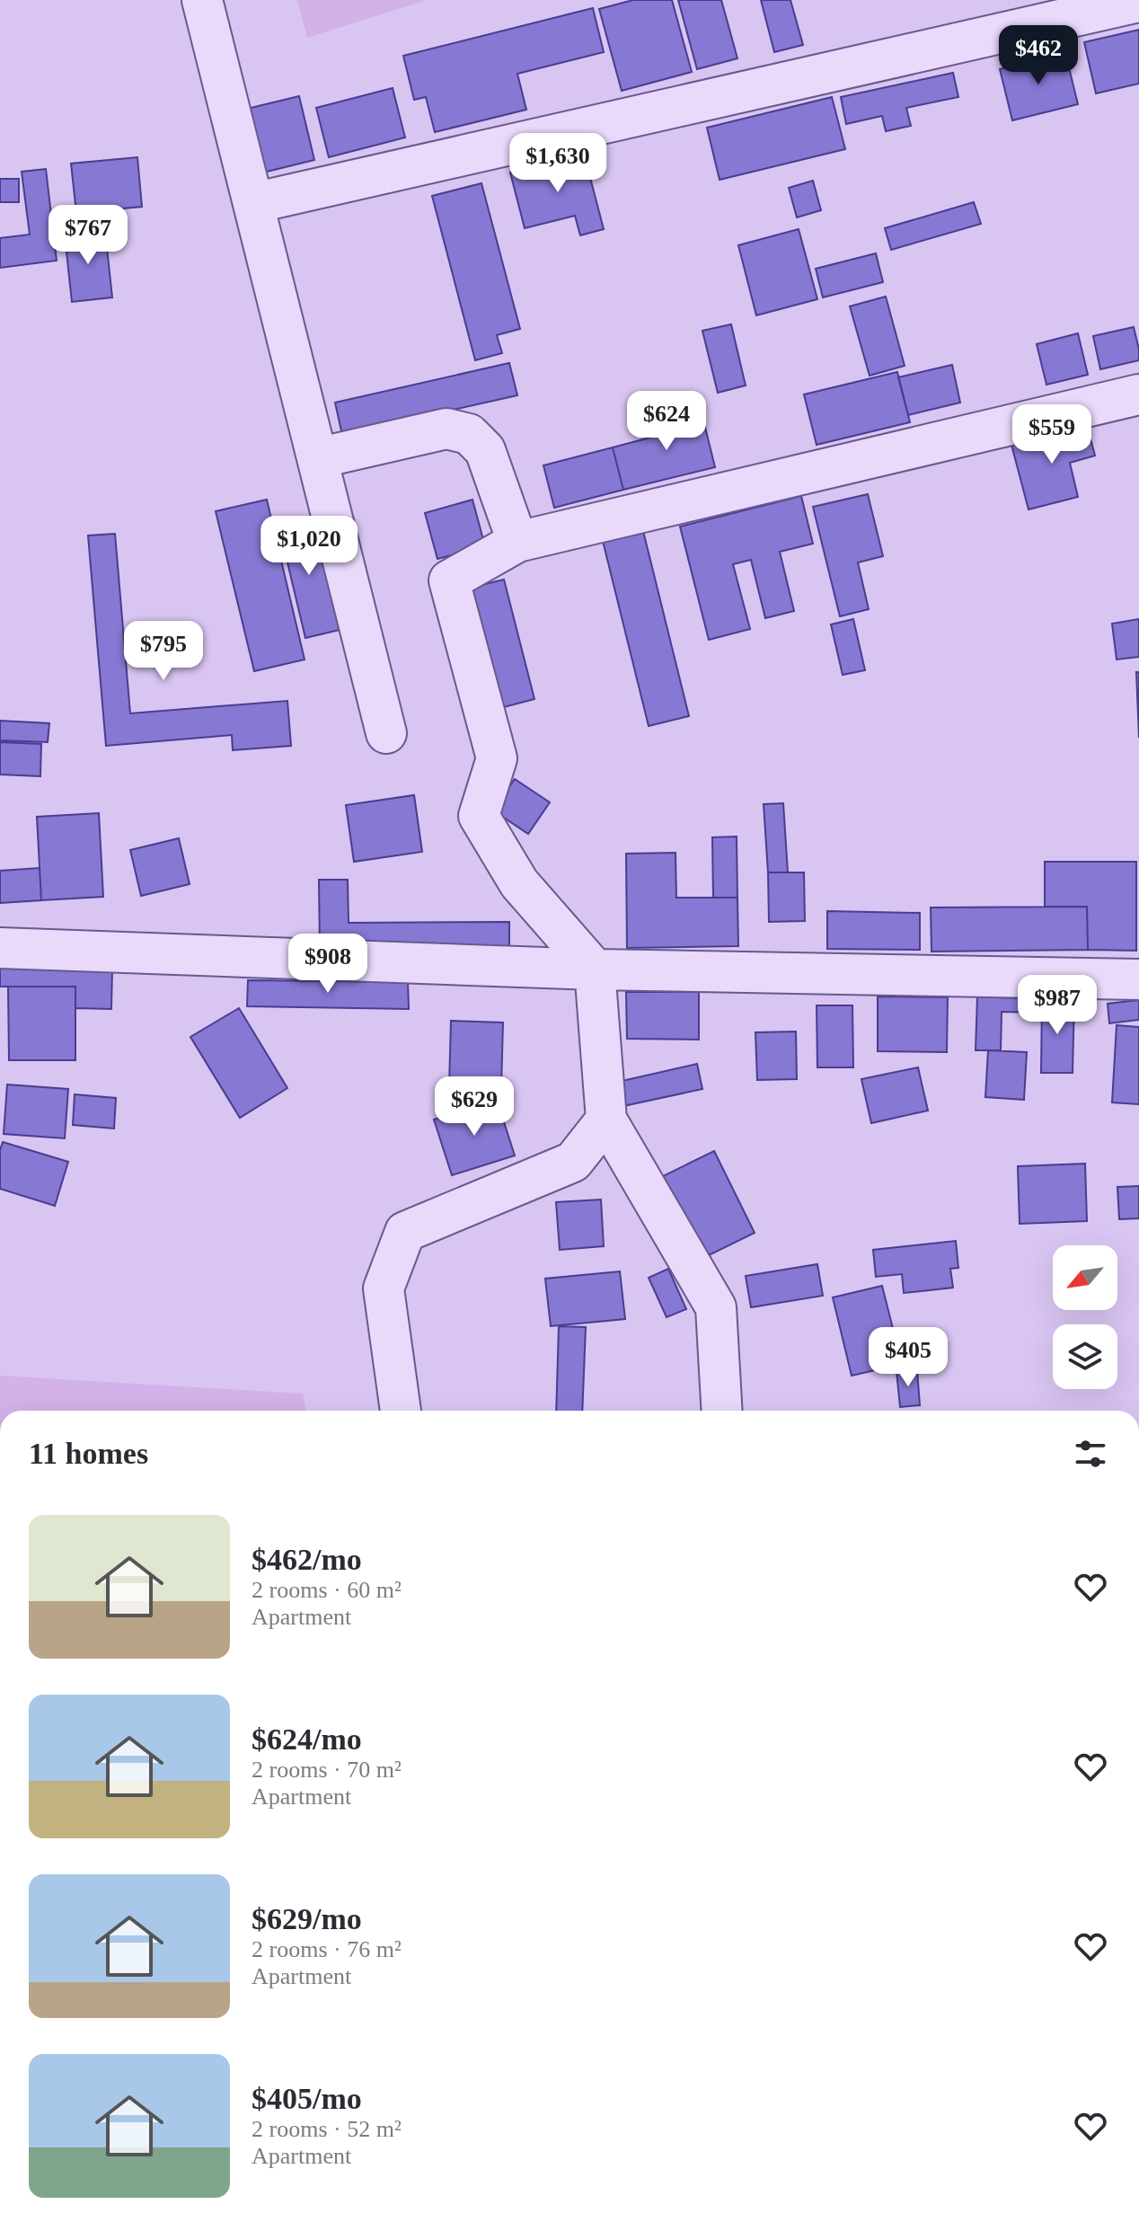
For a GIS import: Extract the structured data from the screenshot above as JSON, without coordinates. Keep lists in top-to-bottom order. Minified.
{"north":"bottom left","page":{"price":["$462","$1,630","$767","$624","$559","$1,020","$795","$908","$987","$629","$405"],"heading":"11 homes","list":[{"name":"$462/mo","note":"2 rooms · 60 m² · Apartment"},{"name":"$624/mo","note":"2 rooms · 70 m² · Apartment"},{"name":"$629/mo","note":"2 rooms · 76 m² · Apartment"},{"name":"$405/mo","note":"2 rooms · 52 m² · Apartment"}]}}
